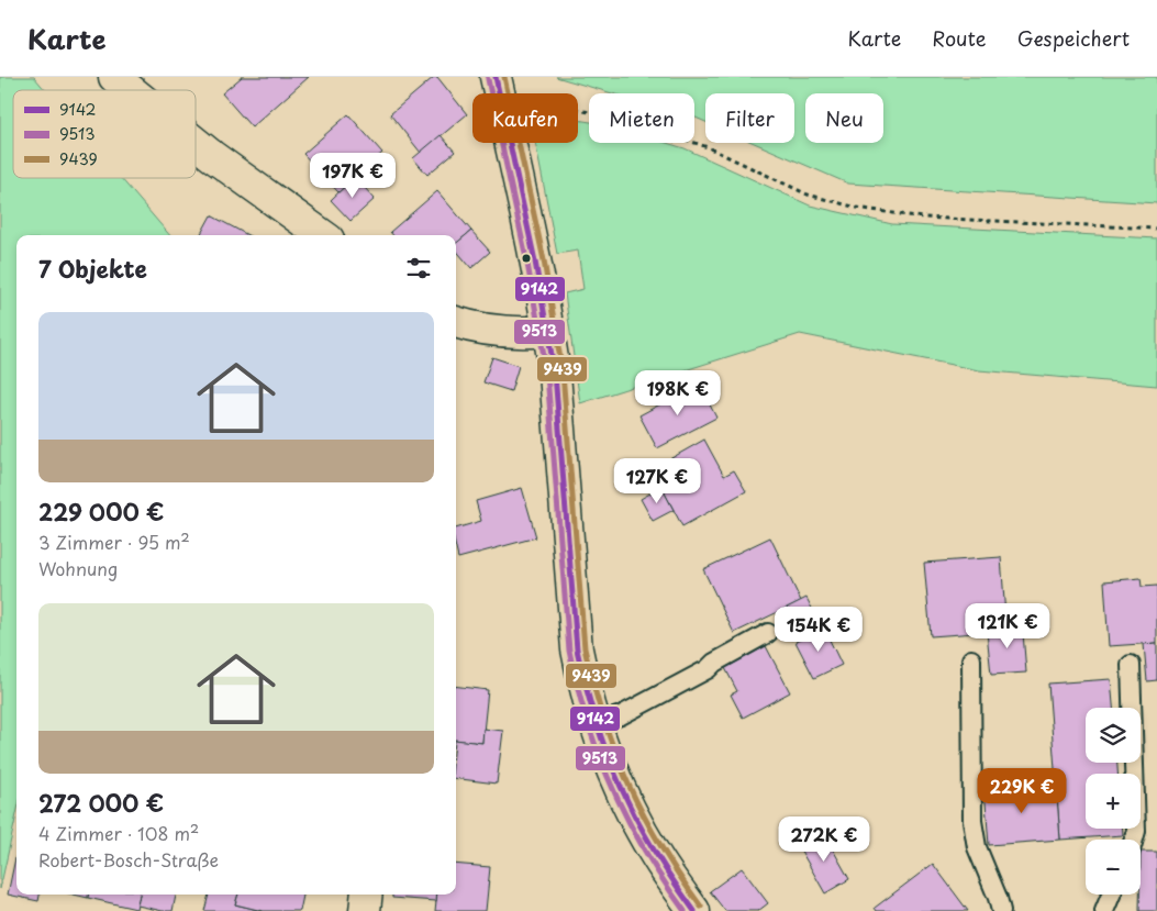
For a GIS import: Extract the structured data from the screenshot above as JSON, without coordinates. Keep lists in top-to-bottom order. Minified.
{"lines":["transit line 9142","transit line 9439","transit line 9513"],"legend":["9142","9513","9439"],"page":{"header":"Karte","nav":["Karte","Route","Gespeichert"],"chip":["Kaufen","Mieten","Filter","Neu"],"price":["197K €","198K €","127K €","121K €","154K €","229K €","272K €"],"heading":"7 Objekte","list":[{"name":"229 000 €","note":"3 Zimmer · 95 m² · Wohnung"},{"name":"272 000 €","note":"4 Zimmer · 108 m² · Robert-Bosch-Straße"}],"map_buttons":["+","−"]}}
